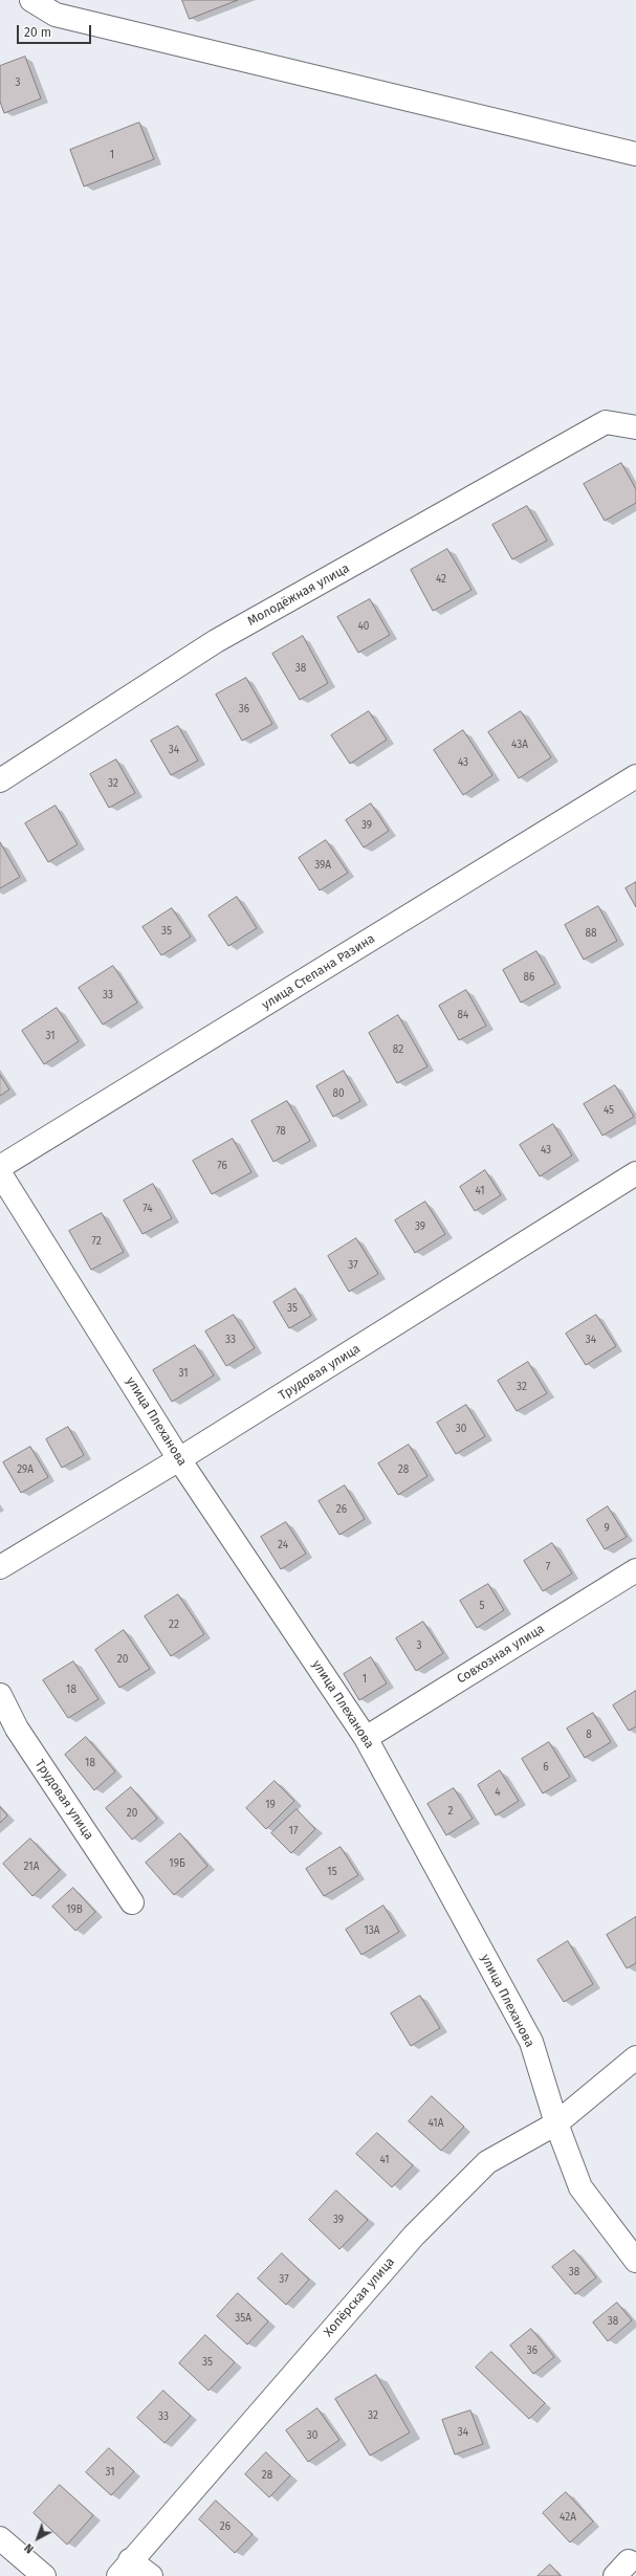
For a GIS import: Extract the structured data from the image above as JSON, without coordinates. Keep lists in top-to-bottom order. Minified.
{"streets":{"street":["Молодёжная улица","улица Степана Разина","Трудовая улица","улица Плеханова","Совхозная улица","Хопёрская улица"]},"crossings":[["Трудовая улица","улица Плеханова"],["улица Плеханова","Совхозная улица"],["улица Плеханова","Хопёрская улица"]],"house_numbers":["3","1","42","40","38","36","43А","34","43","32","39","39А","35","88","86","33","84","31","82","80","45","78","43","76","41","74","39","72","37","35","33","34","31","32","30","29А","28","26","9","24","7","5","22","3","20","1","18","8","18","6","4","19","2","20","17","19Б","21А","15","19В","13А","41А","41","39","38","37","35А","38","36","35","32","33","34","30","31","28","42А","26"],"scale_bar":"20 m","north":"bottom left"}
